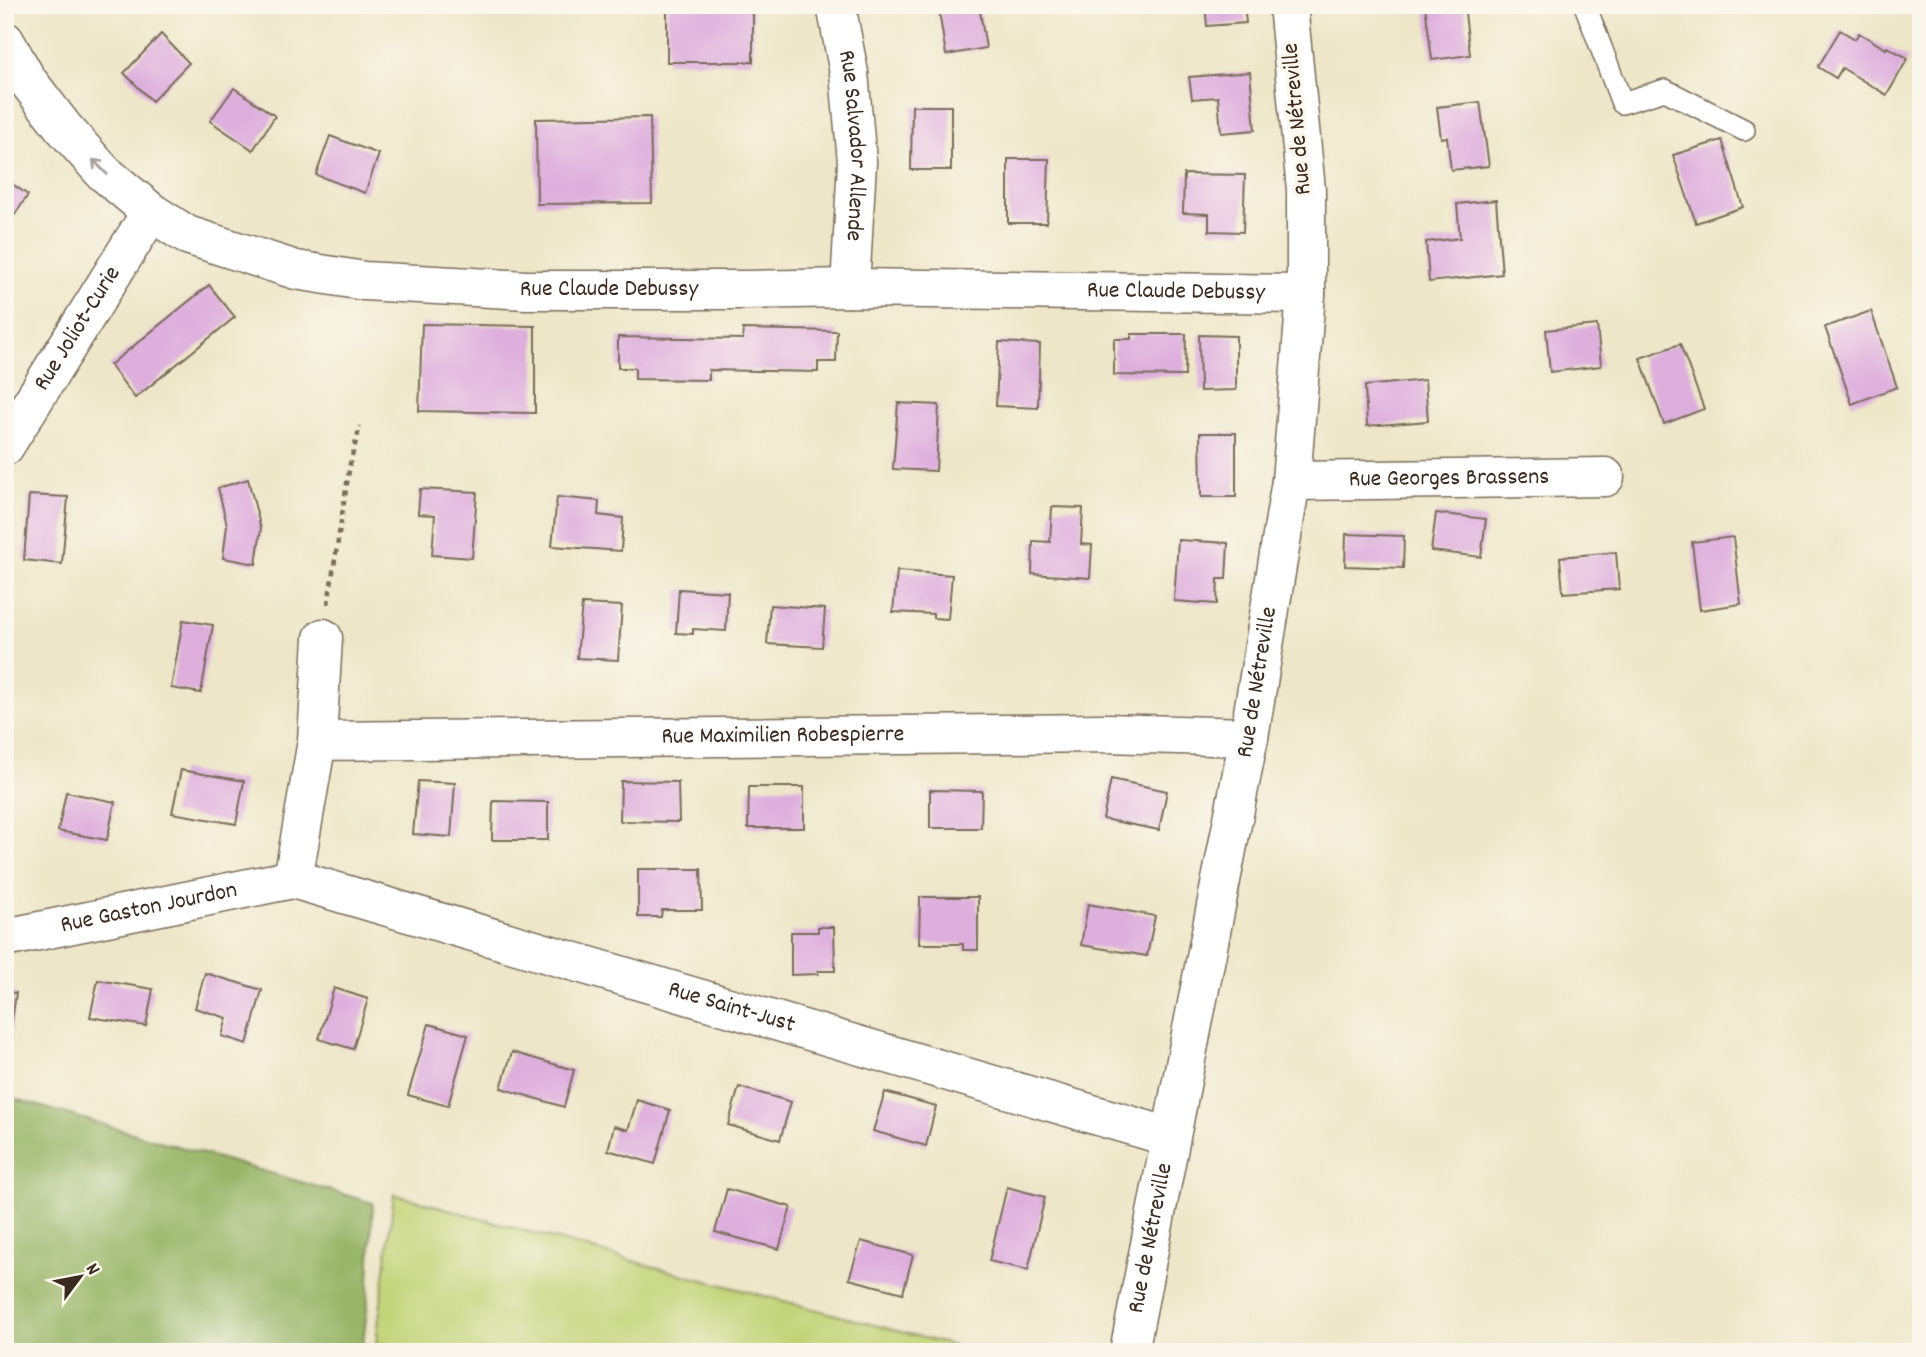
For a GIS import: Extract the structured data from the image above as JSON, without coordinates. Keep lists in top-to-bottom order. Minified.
{"streets":{"street":["Rue de Nétreville","Rue Salvador Allende","Rue Claude Debussy","Rue Joliot-Curie","Rue Georges Brassens","Rue Maximilien Robespierre","Rue Gaston Jourdon","Rue Saint-Just"]},"crossings":[["Rue de Nétreville","Rue Claude Debussy"],["Rue de Nétreville","Rue Georges Brassens"],["Rue de Nétreville","Rue Maximilien Robespierre"],["Rue de Nétreville","Rue Saint-Just"],["Rue Salvador Allende","Rue Claude Debussy"],["Rue Claude Debussy","Rue Joliot-Curie"],["Rue Gaston Jourdon","Rue Saint-Just"]],"north":"top right"}
